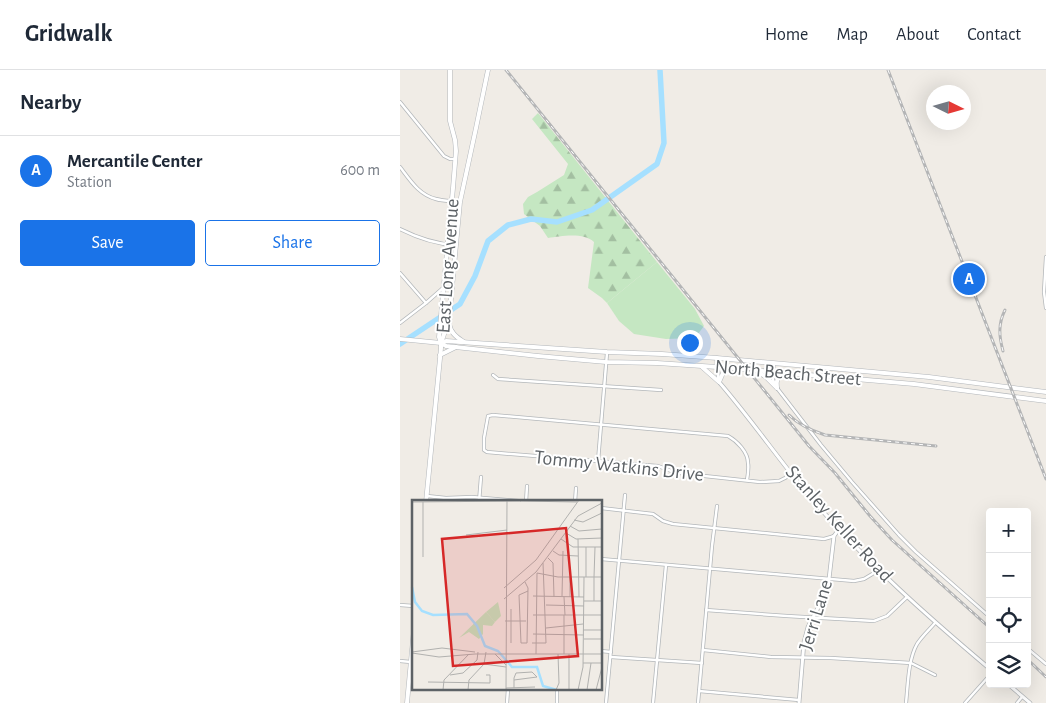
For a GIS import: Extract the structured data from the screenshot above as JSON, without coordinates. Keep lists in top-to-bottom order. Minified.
{"streets":{"main road":["East Long Avenue","North Beach Street"],"street":["Tommy Watkins Drive","Stanley Keller Road","Jerri Lane"]},"crossings":[["East Long Avenue","North Beach Street"],["Tommy Watkins Drive","Stanley Keller Road"],["Stanley Keller Road","Jerri Lane"]],"north":"right","page":{"header":"Gridwalk","nav":["Home","Map","About","Contact"],"heading":"Nearby","list":[{"mark":"A","name":"Mercantile Center","note":"Station","value":"600 m"}],"buttons":["Save","Share"],"pins":"A","map_buttons":["+","−"]}}
